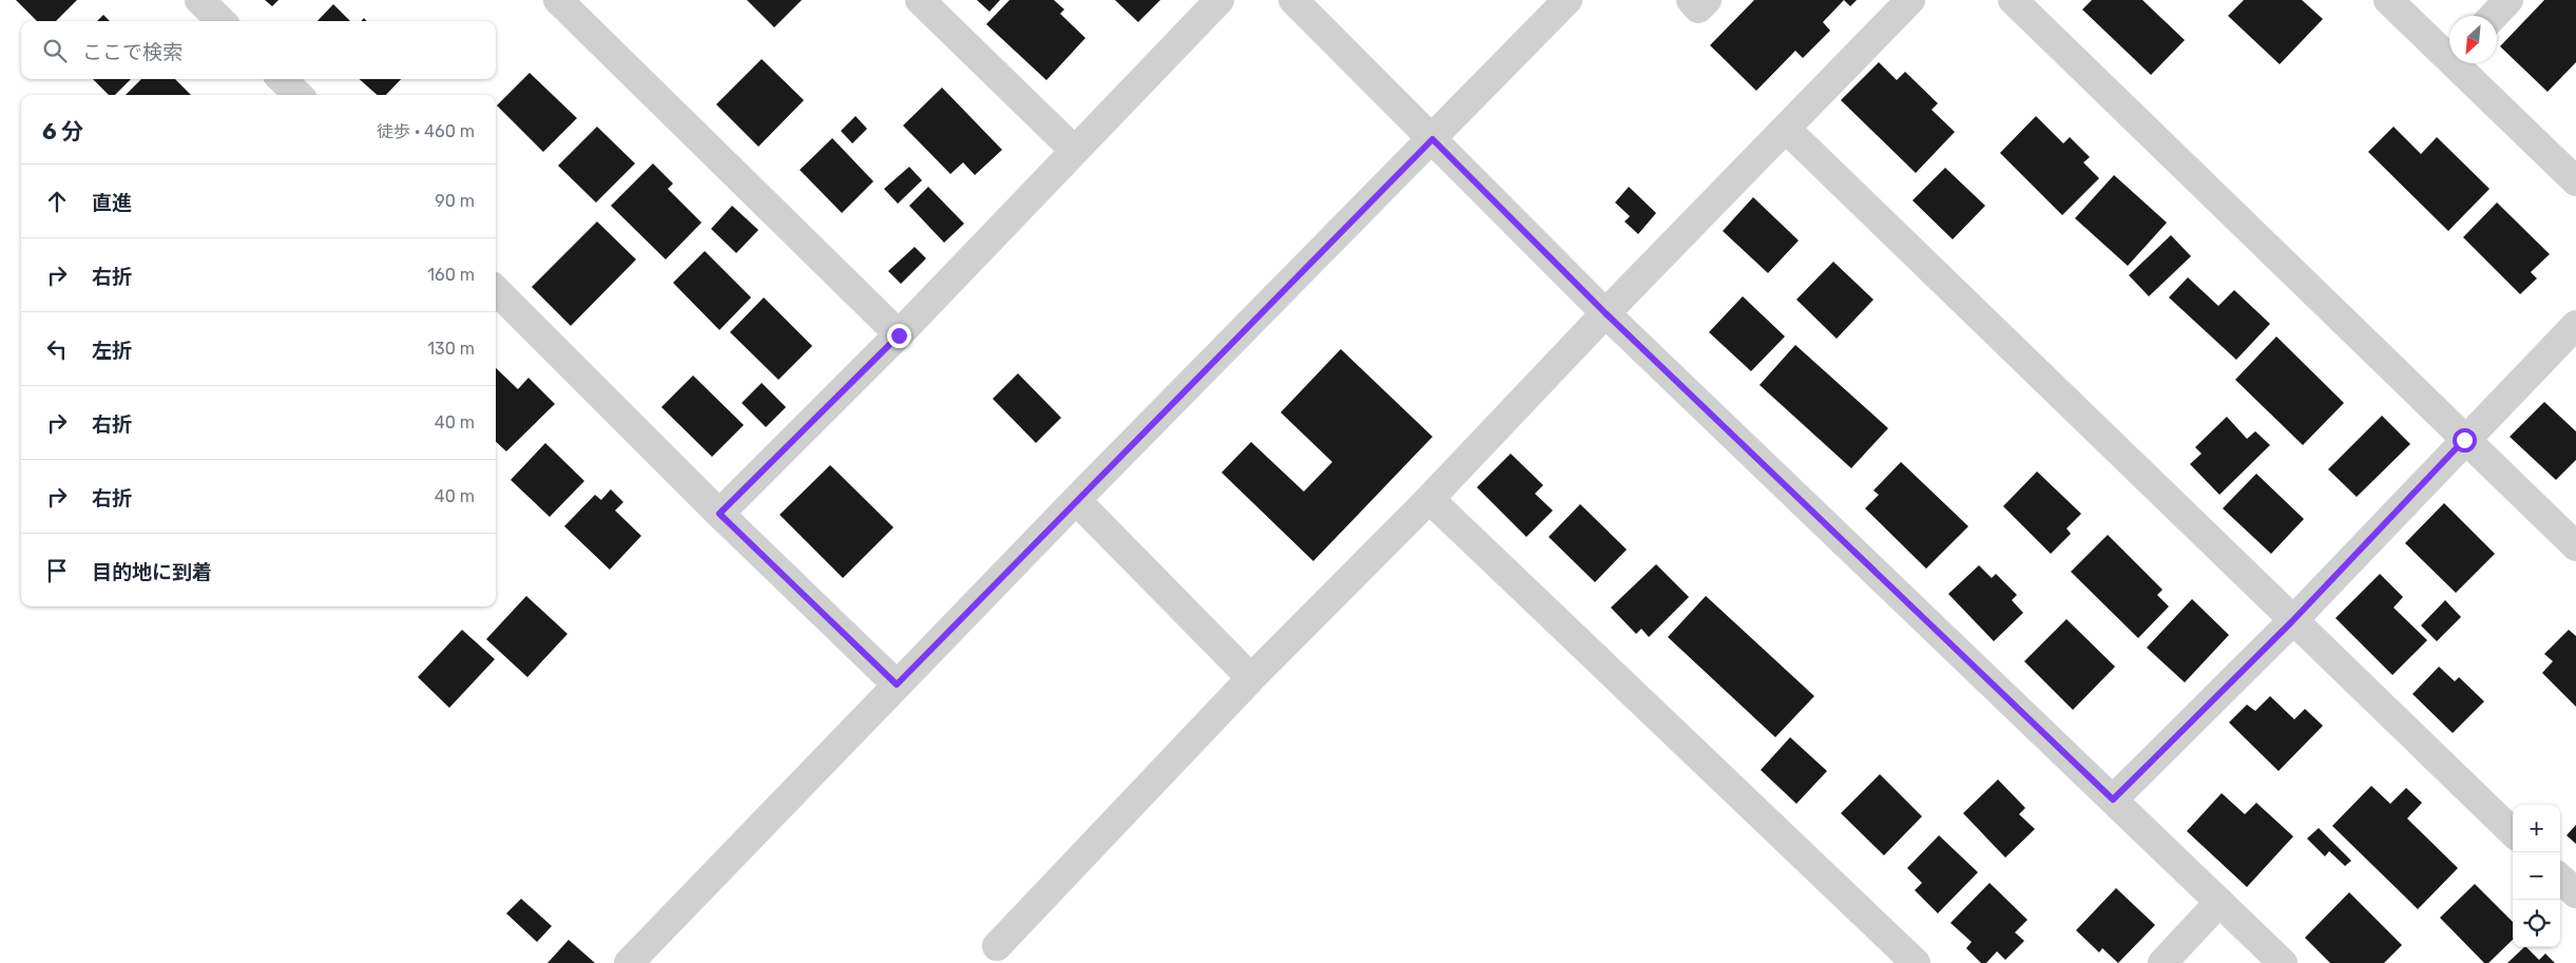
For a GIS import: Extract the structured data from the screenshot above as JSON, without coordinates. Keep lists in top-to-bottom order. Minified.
{"north":"bottom left","page":{"search":"ここで検索","heading":["6 分","徒歩 · 460 m"],"list":[["直進","90 m"],["右折","160 m"],["左折","130 m"],["右折","40 m"],["右折","40 m"],"目的地に到着"],"map_buttons":["+","−"]}}
